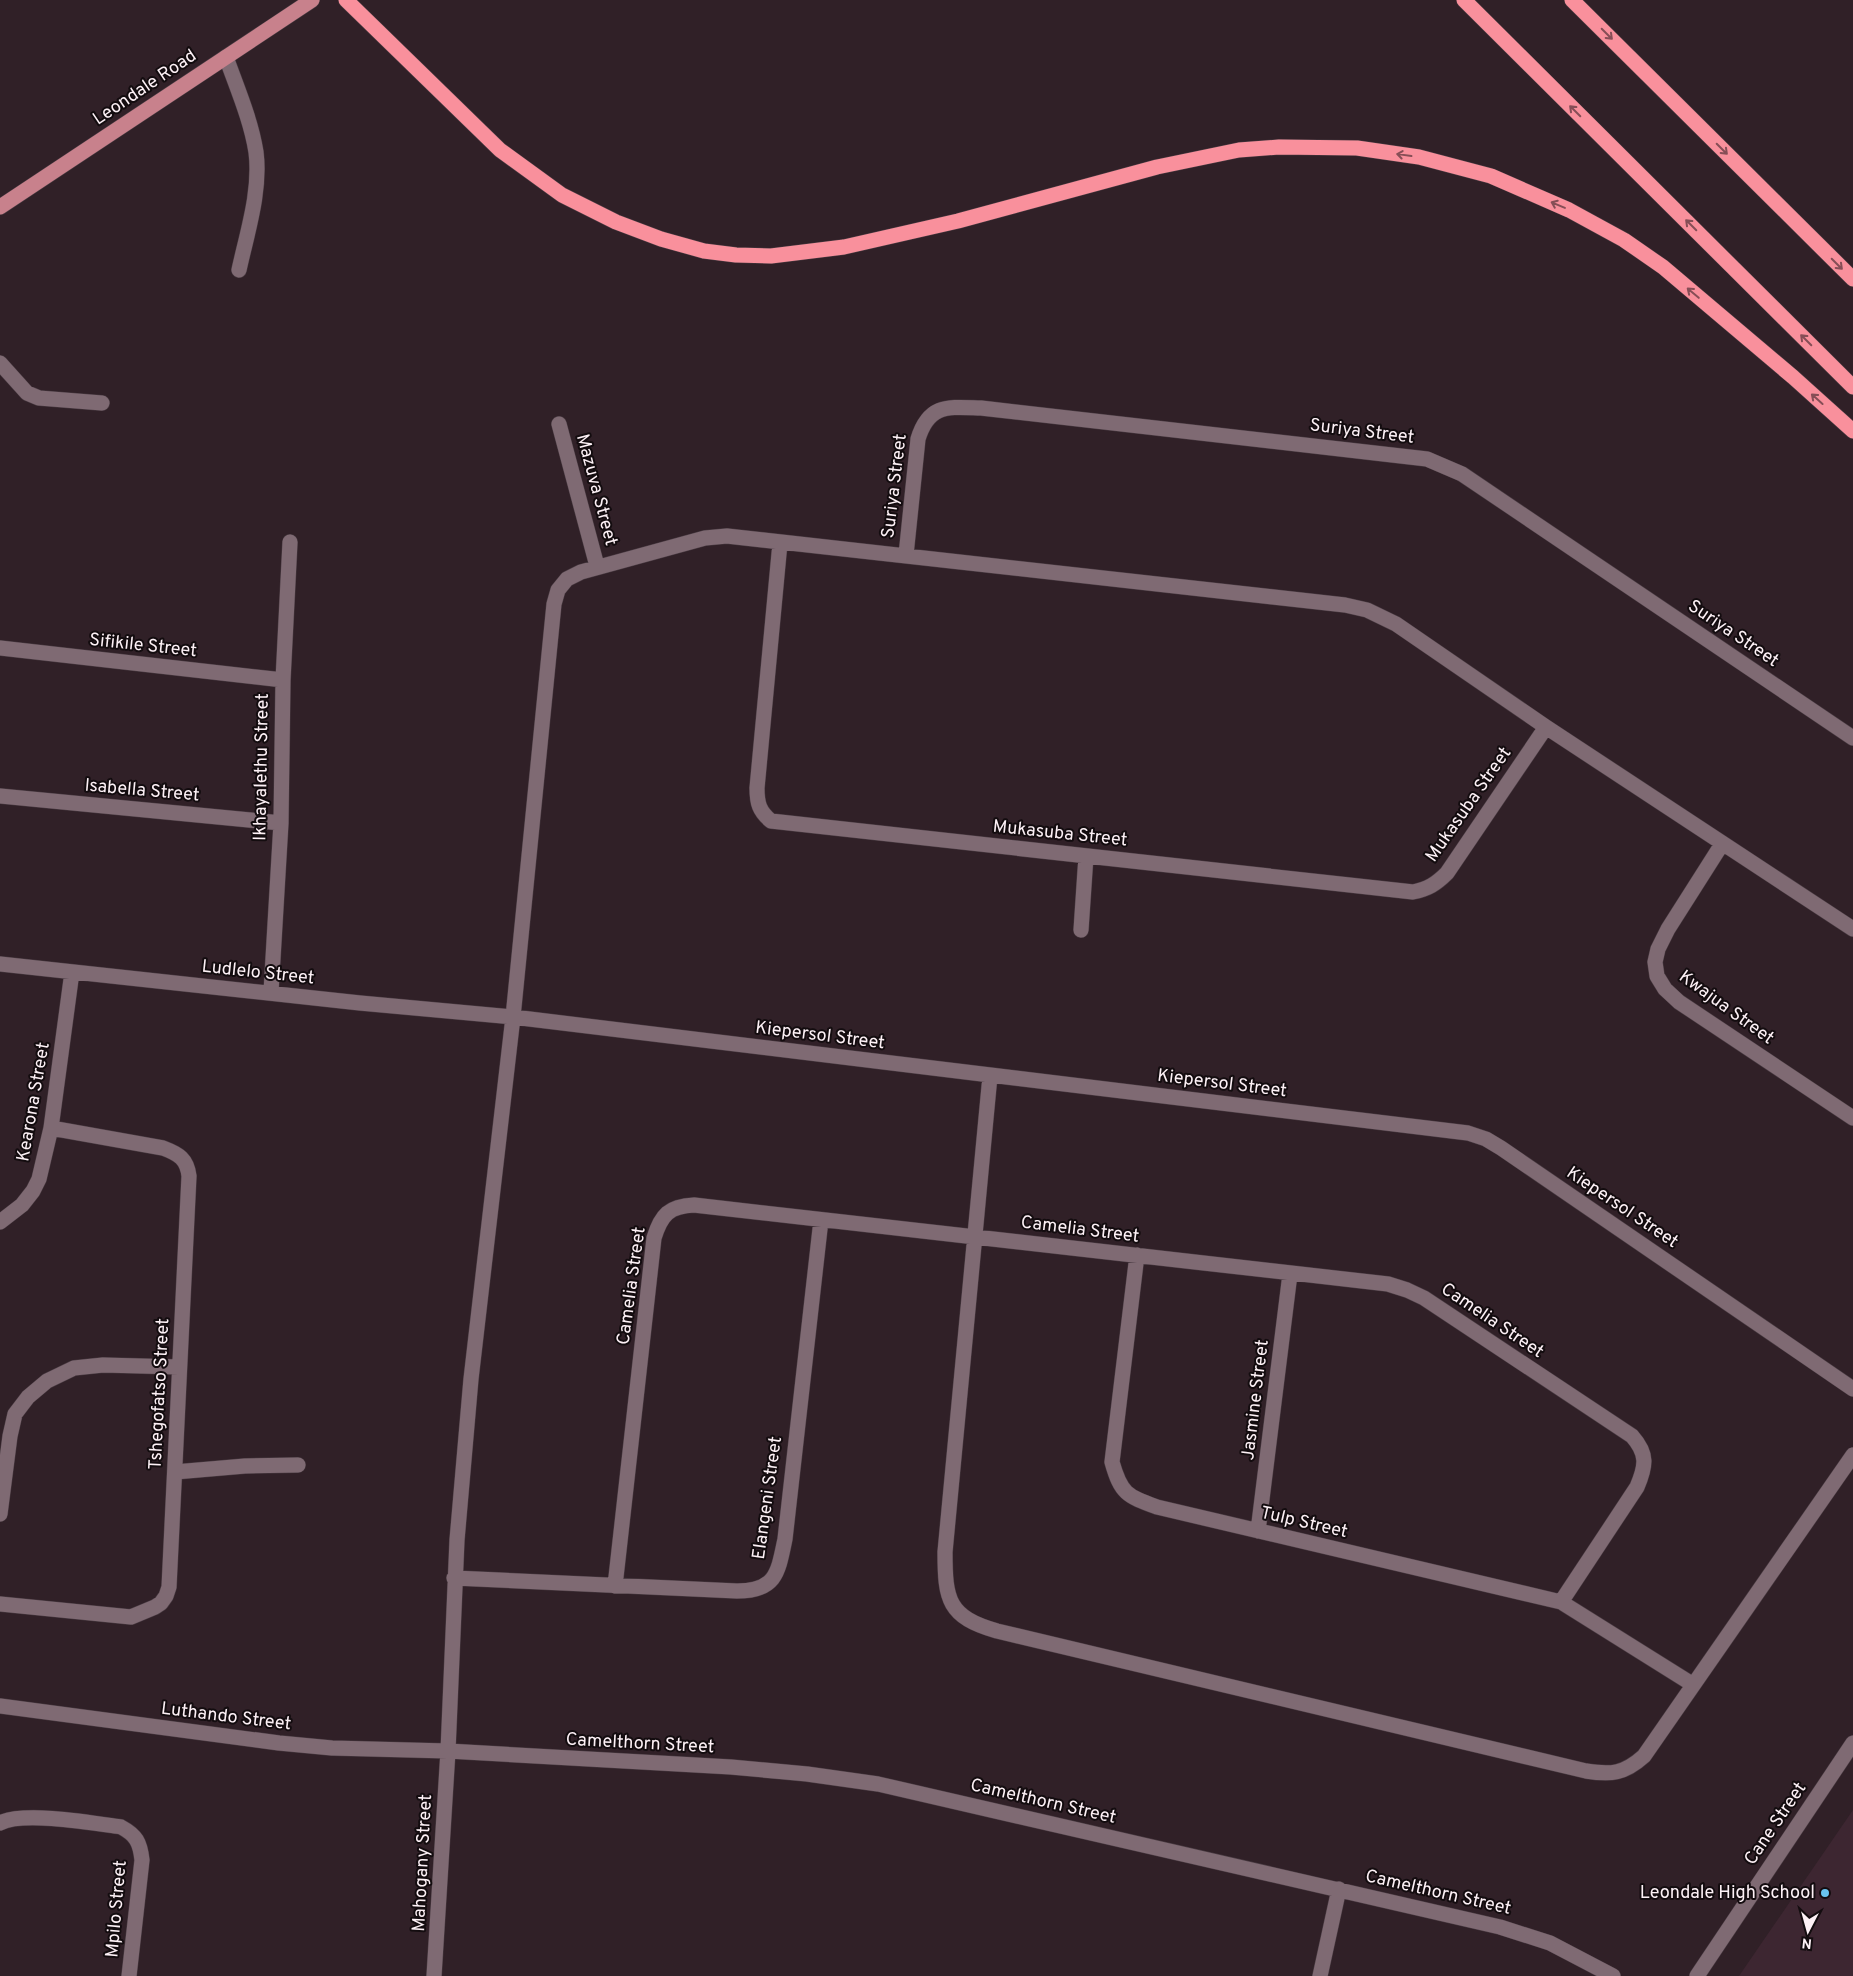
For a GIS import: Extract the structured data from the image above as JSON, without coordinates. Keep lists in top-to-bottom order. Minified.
{"streets":{"main road":["Leondale Road"],"street":["Suriya Street","Mazuva Street","Sifikile Street","Ikhayalethu Street","Isabella Street","Mukasuba Street","Ludlelo Street","Kwajua Street","Kiepersol Street","Kearona Street","Camelia Street","Tshegofatso Street","Jasmine Street","Elangeni Street","Tulp Street","Luthando Street","Camelthorn Street","Cane Street","Mahogany Street","Mpilo Street"]},"crossings":[["Suriya Street","Mahogany Street"],["Mazuva Street","Mahogany Street"],["Sifikile Street","Ikhayalethu Street"],["Ikhayalethu Street","Isabella Street"],["Ikhayalethu Street","Ludlelo Street"],["Mukasuba Street","Mahogany Street"],["Ludlelo Street","Kiepersol Street"],["Ludlelo Street","Kearona Street"],["Ludlelo Street","Mahogany Street"],["Kwajua Street","Mahogany Street"],["Kiepersol Street","Mahogany Street"],["Kearona Street","Tshegofatso Street"],["Camelia Street","Jasmine Street"],["Camelia Street","Elangeni Street"],["Camelia Street","Tulp Street"],["Jasmine Street","Tulp Street"],["Elangeni Street","Mahogany Street"],["Luthando Street","Camelthorn Street"],["Luthando Street","Mahogany Street"],["Camelthorn Street","Mahogany Street"]],"places":["Leondale High School"],"north":"bottom"}
